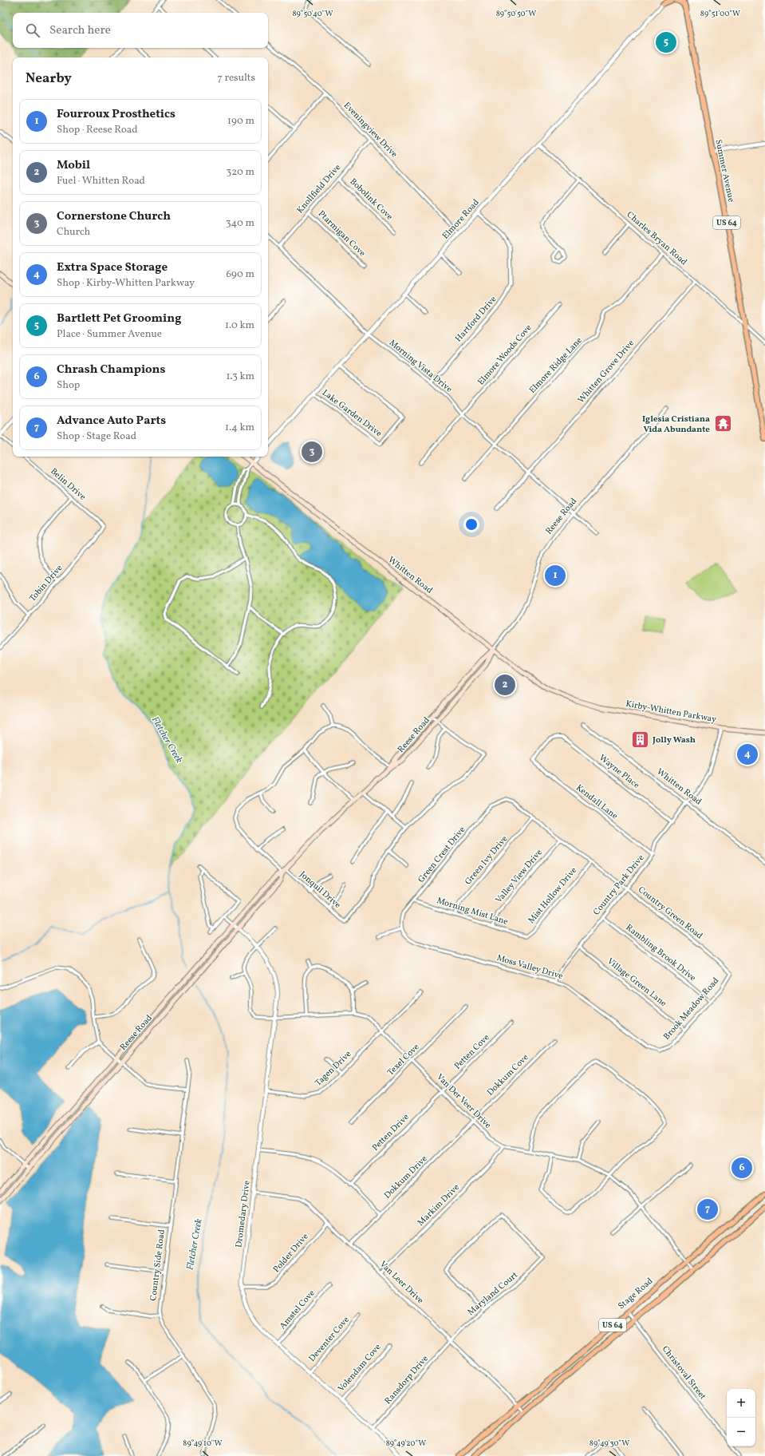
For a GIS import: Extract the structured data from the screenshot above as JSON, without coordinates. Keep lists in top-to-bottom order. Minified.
{"streets":{"main road":["Summer Avenue","US 64","Reese Road","Whitten Road","Kirby-Whitten Parkway","Stage Road"],"street":["Eveningview Drive","Knollfield Drive","Bobolink Cove","Elmore Road","Ptarmigan Cove","Charles Bryan Road","Hartford Drive","Elmore Woods Cove","Elmore Ridge Lane","Morning Vista Drive","Whitten Grove Drive","Lake Garden Drive","Belin Drive","Tobin Drive","Wayne Place","Kendall Lane","Green Crest Drive","Green Ivy Drive","Valley View Drive","Country Park Drive","Jonquil Drive","Mist Hollow Drive","Morning Mist Lane","Country Green Road","Rambling Brook Drive","Moss Valley Drive","Village Green Lane","Brook Meadow Road","Petten Cove","Texel Cove","Tagen Drive","Dokkum Cove","Van Der Veer Drive","Petten Drive","Dokkum Drive","Markim Drive","Dromedary Drive","Polder Drive","Country Side Road","Van Leer Drive","Maryland Court","Amstel Cove","Deventer Cove","Volendam Cove","Christoval Street","Ransdorp Drive"]},"crossings":[["Eveningview Drive","Knollfield Drive"],["Eveningview Drive","Elmore Road"],["Summer Avenue","Charles Bryan Road"],["Knollfield Drive","Bobolink Cove"],["Knollfield Drive","Ptarmigan Cove"],["Knollfield Drive","Morning Vista Drive"],["Elmore Road","Charles Bryan Road"],["Elmore Road","Hartford Drive"],["Elmore Road","Morning Vista Drive"],["Elmore Road","Lake Garden Drive"],["US 64","Van Der Veer Drive"],["US 64","Van Leer Drive"],["US 64","Christoval Street"],["Charles Bryan Road","Elmore Ridge Lane"],["Charles Bryan Road","Whitten Grove Drive"],["Hartford Drive","Morning Vista Drive"],["Elmore Woods Cove","Morning Vista Drive"],["Elmore Ridge Lane","Morning Vista Drive"],["Morning Vista Drive","Whitten Grove Drive"],["Morning Vista Drive","Reese Road"],["Belin Drive","Tobin Drive"],["Reese Road","Whitten Road"],["Reese Road","Jonquil Drive"],["Reese Road","Dromedary Drive"],["Whitten Road","Kirby-Whitten Parkway"],["Whitten Road","Country Park Drive"],["Kirby-Whitten Parkway","Country Park Drive"],["Wayne Place","Kendall Lane"],["Wayne Place","Country Park Drive"],["Kendall Lane","Country Park Drive"],["Green Crest Drive","Morning Mist Lane"],["Green Crest Drive","Country Green Road"],["Green Crest Drive","Moss Valley Drive"],["Green Ivy Drive","Morning Mist Lane"],["Green Ivy Drive","Country Green Road"],["Valley View Drive","Morning Mist Lane"],["Valley View Drive","Country Green Road"],["Country Park Drive","Country Green Road"],["Country Park Drive","Rambling Brook Drive"],["Country Park Drive","Moss Valley Drive"],["Country Park Drive","Village Green Lane"],["Mist Hollow Drive","Morning Mist Lane"],["Mist Hollow Drive","Country Green Road"],["Country Green Road","Brook Meadow Road"],["Rambling Brook Drive","Brook Meadow Road"],["Moss Valley Drive","Brook Meadow Road"],["Village Green Lane","Brook Meadow Road"],["Petten Cove","Van Der Veer Drive"],["Petten Cove","Petten Drive"],["Texel Cove","Van Der Veer Drive"],["Tagen Drive","Van Der Veer Drive"],["Tagen Drive","Dromedary Drive"],["Dokkum Cove","Van Der Veer Drive"],["Dokkum Cove","Dokkum Drive"],["Van Der Veer Drive","Petten Drive"],["Van Der Veer Drive","Dokkum Drive"],["Van Der Veer Drive","Markim Drive"],["Van Der Veer Drive","Dromedary Drive"],["Van Der Veer Drive","Stage Road"],["Dokkum Drive","Van Leer Drive"],["Markim Drive","Van Leer Drive"],["Dromedary Drive","Polder Drive"],["Dromedary Drive","Van Leer Drive"],["Dromedary Drive","Amstel Cove"],["Dromedary Drive","Deventer Cove"],["Dromedary Drive","Volendam Cove"],["Dromedary Drive","Ransdorp Drive"],["Polder Drive","Van Leer Drive"],["Van Leer Drive","Maryland Court"],["Van Leer Drive","Stage Road"],["Van Leer Drive","Ransdorp Drive"],["Maryland Court","Ransdorp Drive"],["Stage Road","Christoval Street"]],"water":["Fletcher Creek"],"places":{"temple":["Iglesia Cristiana Vida Abundante"],"building":["Jolly Wash"]},"page":{"search":"Search here","pins":["5","3","1","2","4","6","7"],"heading":["Nearby","7 results"],"list":[{"mark":"1","name":"Fourroux Prosthetics","note":"Shop · Reese Road","value":"190 m"},{"mark":"2","name":"Mobil","note":"Fuel · Whitten Road","value":"320 m"},{"mark":"3","name":"Cornerstone Church","note":"Church","value":"340 m"},{"mark":"4","name":"Extra Space Storage","note":"Shop · Kirby-Whitten Parkway","value":"690 m"},{"mark":"5","name":"Bartlett Pet Grooming","note":"Place · Summer Avenue","value":"1.0 km"},{"mark":"6","name":"Chrash Champions","note":"Shop","value":"1.3 km"},{"mark":"7","name":"Advance Auto Parts","note":"Shop · Stage Road","value":"1.4 km"}],"map_buttons":["+","−"]},"coordinates":["89°50'40\"W","89°50'50\"W","89°51'00\"W","89°49'10\"W","89°49'20\"W","89°49'30\"W"]}
